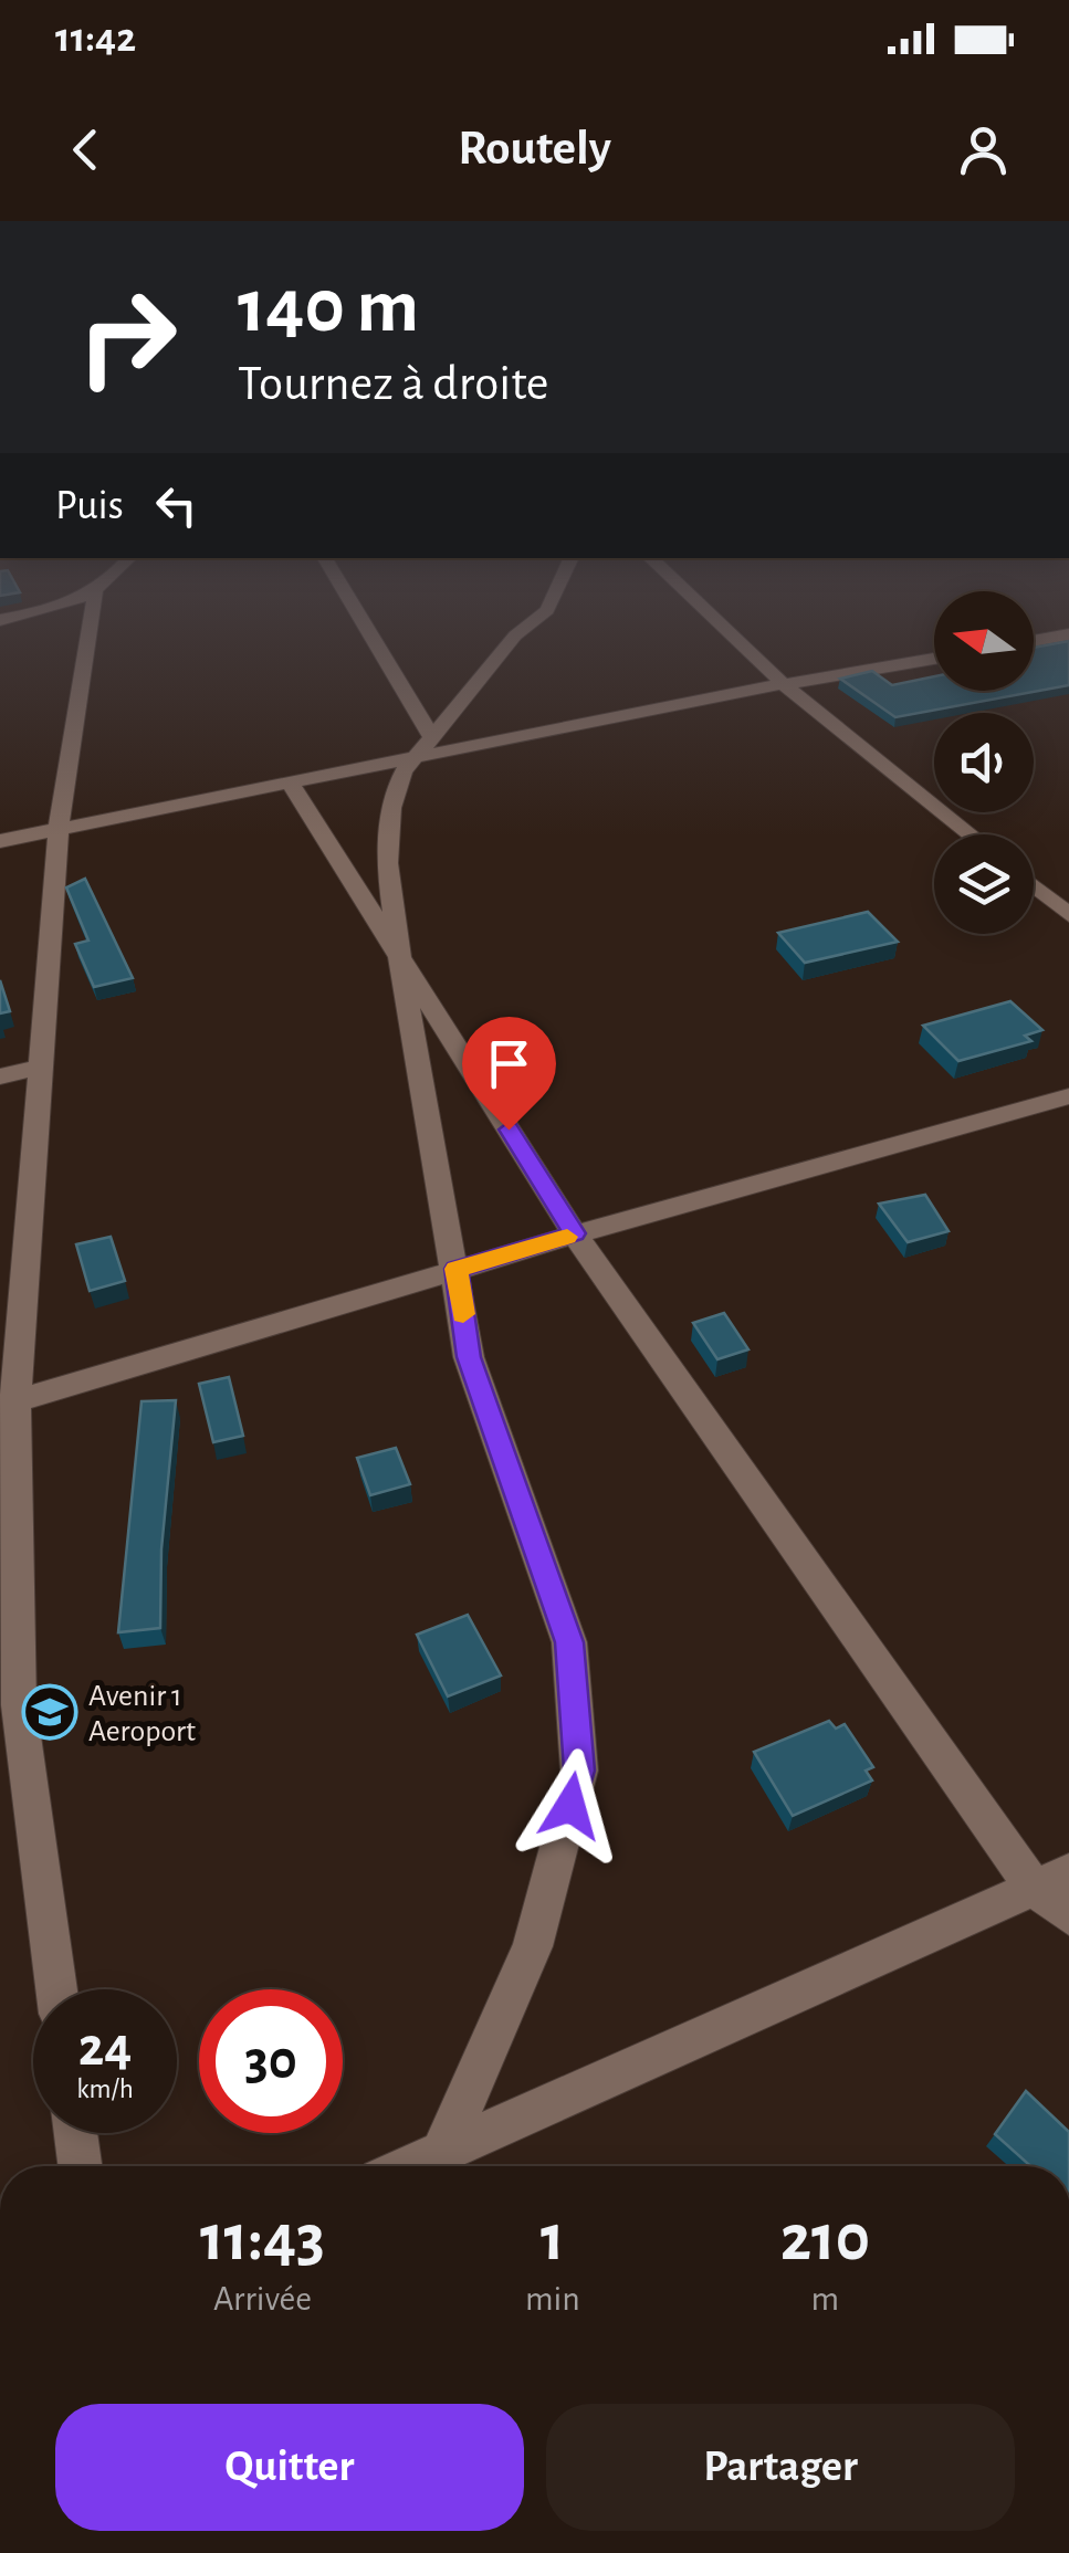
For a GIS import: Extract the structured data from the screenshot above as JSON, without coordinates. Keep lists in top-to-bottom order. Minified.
{"places":{"school or university":["Avenir 1 Aeroport"]},"north":"left","page":{"status":"11:42","header":"Routely","turn":["140 m","Tournez à droite"],"then":"Puis","speed":"24 km/h","limit":"30","eta":["11:43","Arrivée","1","min","210","m"],"buttons":["Quitter","Partager"]}}
